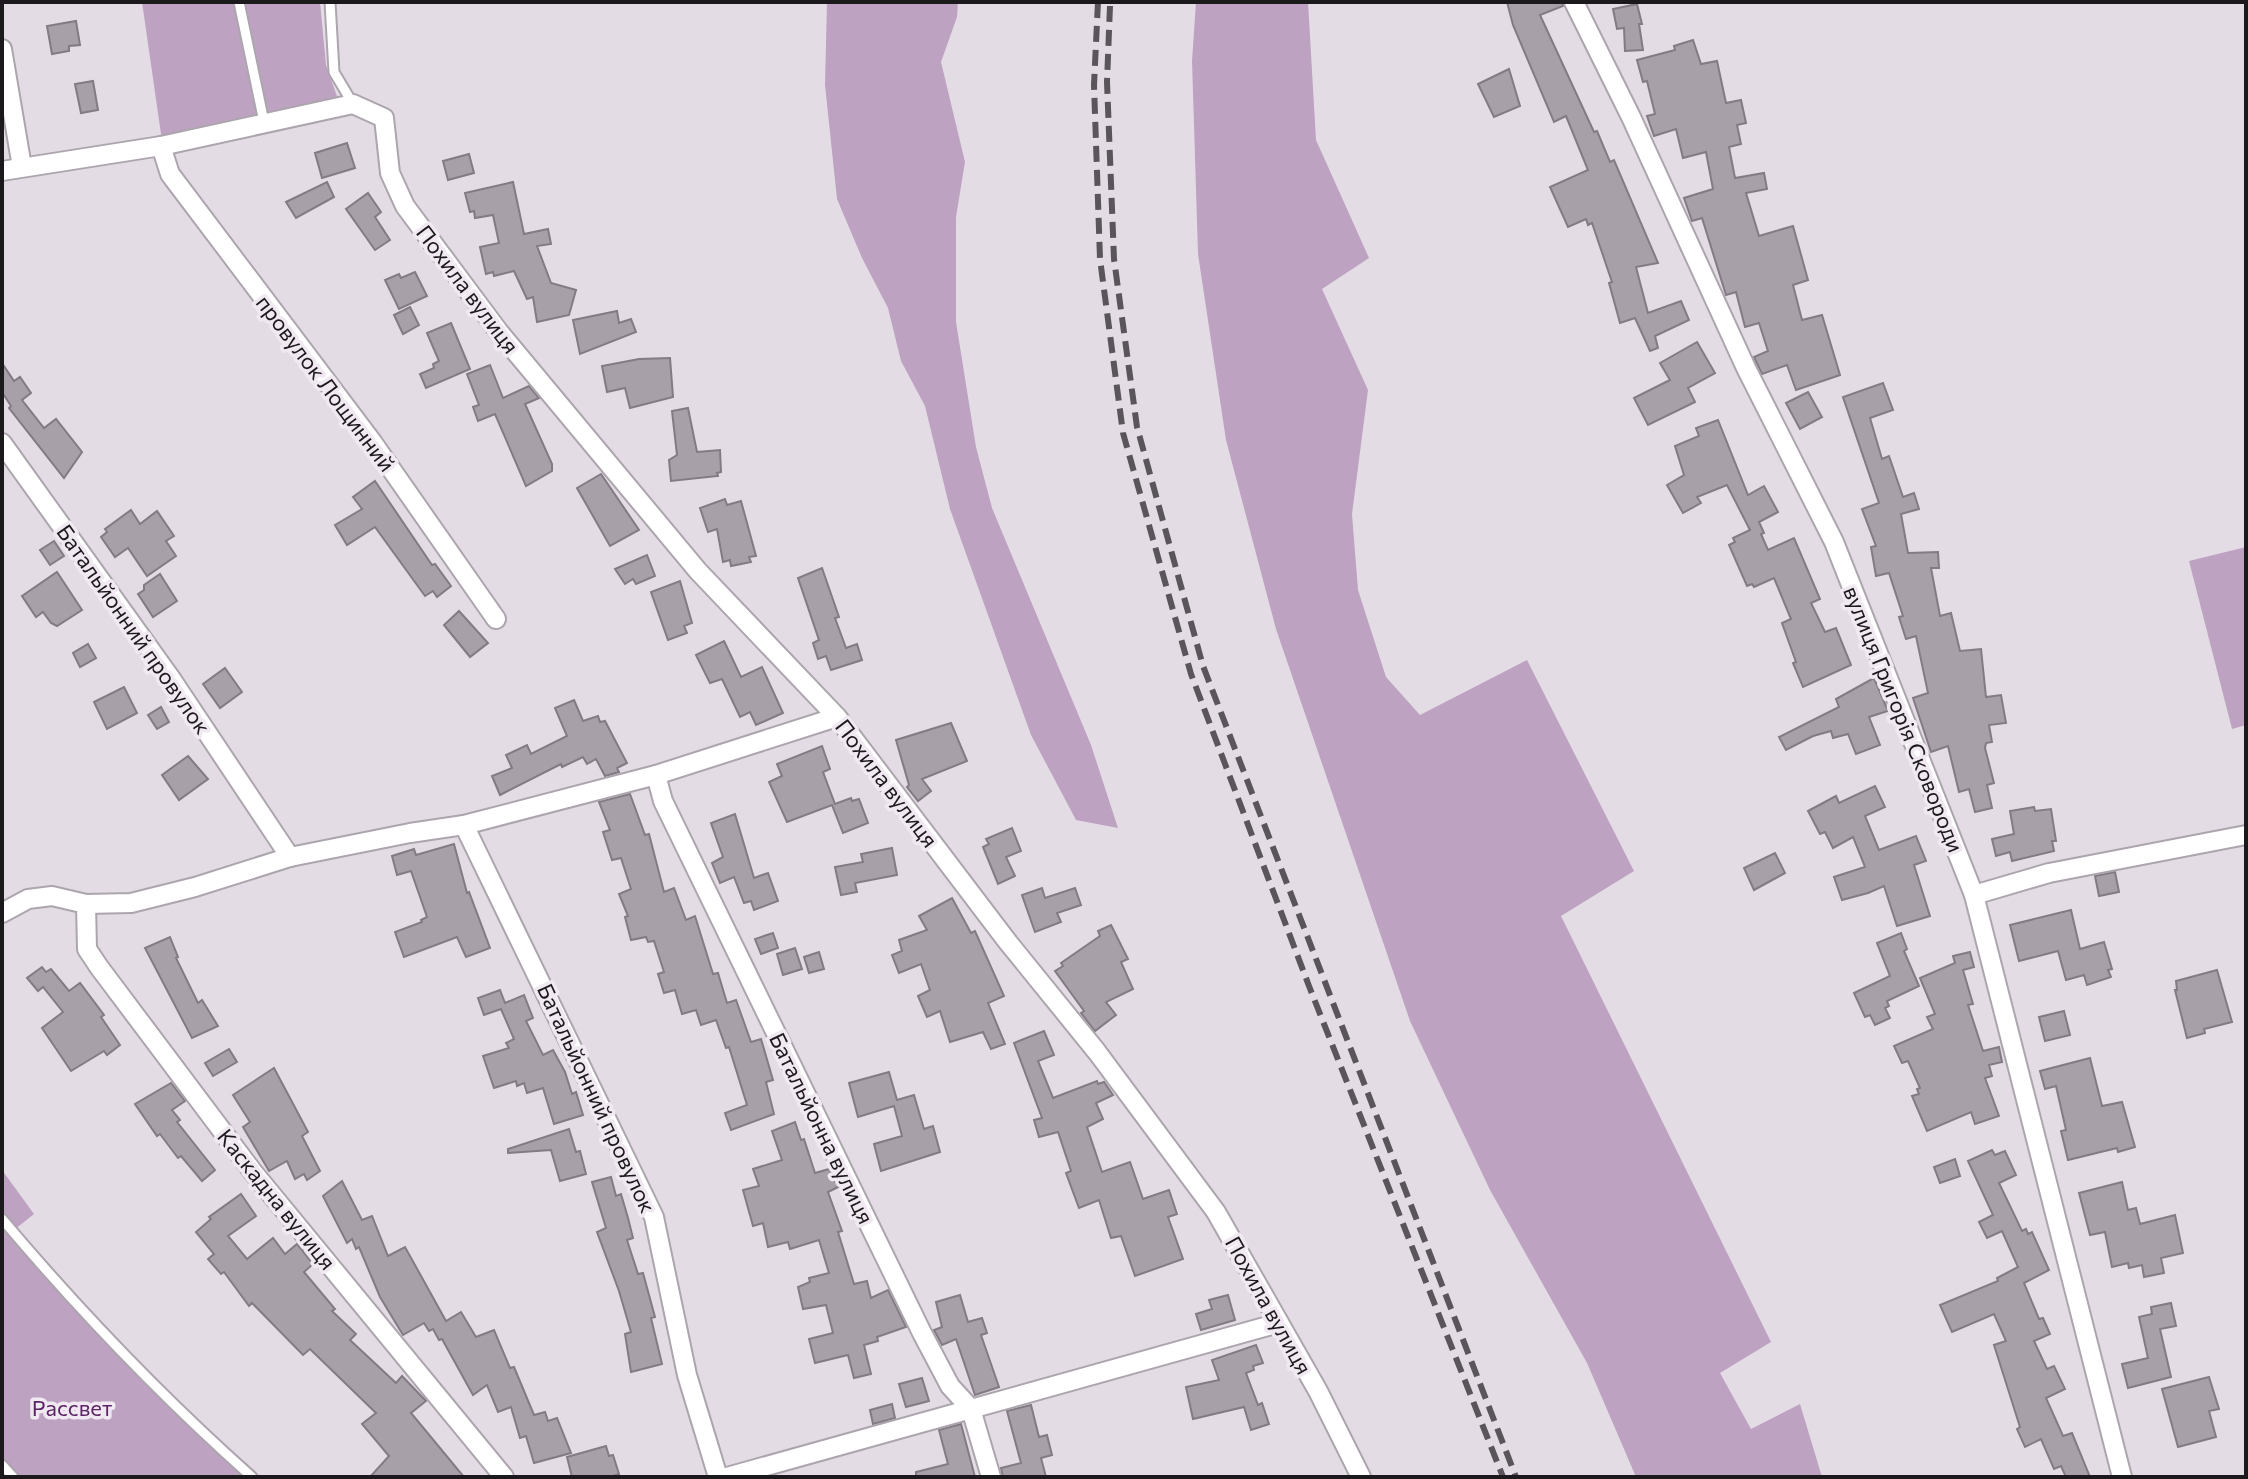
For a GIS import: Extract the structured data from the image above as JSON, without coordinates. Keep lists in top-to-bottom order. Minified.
{"streets":{"street":["Похила вулиця","провулок Лощинний","Батальйонний провулок","вулиця Григорія Сковороди","Батальйонна вулиця","Каскадна вулиця"]},"parks":["Рассвет"]}
